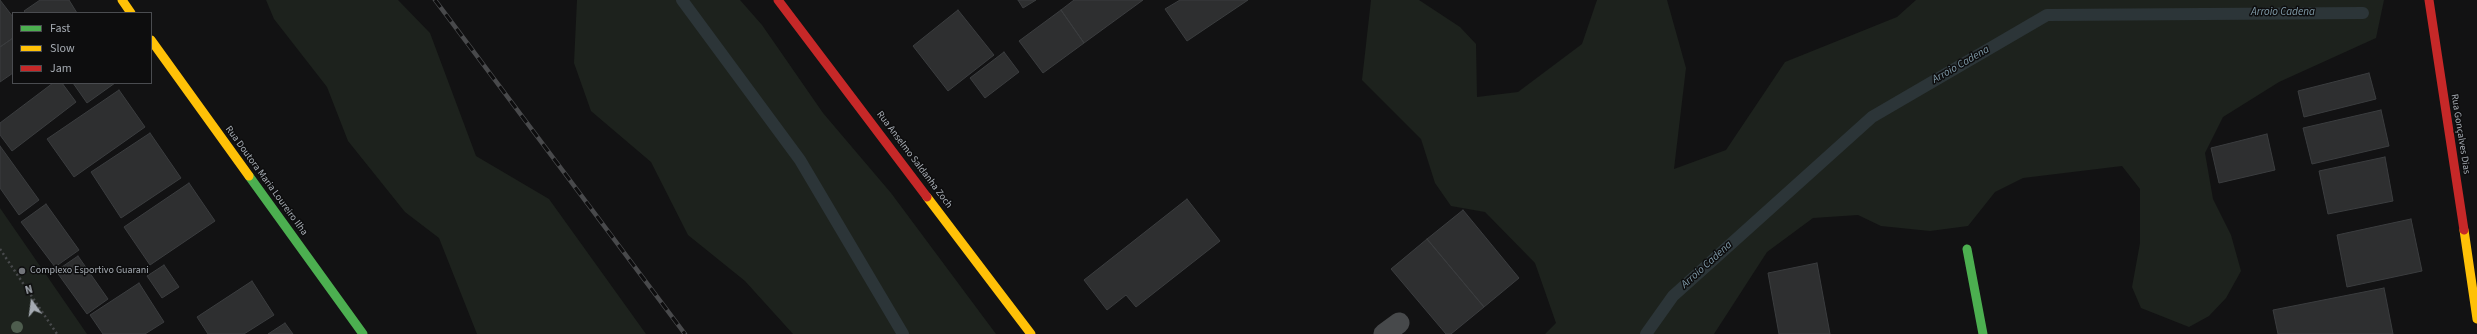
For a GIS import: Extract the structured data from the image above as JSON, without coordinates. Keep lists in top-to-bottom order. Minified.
{"streets":{"street":["Rua Gonçalves Dias","Rua Anselmo Saldanha Zoch","Rua Doutora Maria Loureiro Ilha"]},"water":["Arroio Cadena"],"places":["Complexo Esportivo Guarani"],"legend":["Fast","Slow","Jam"],"north":"top"}
